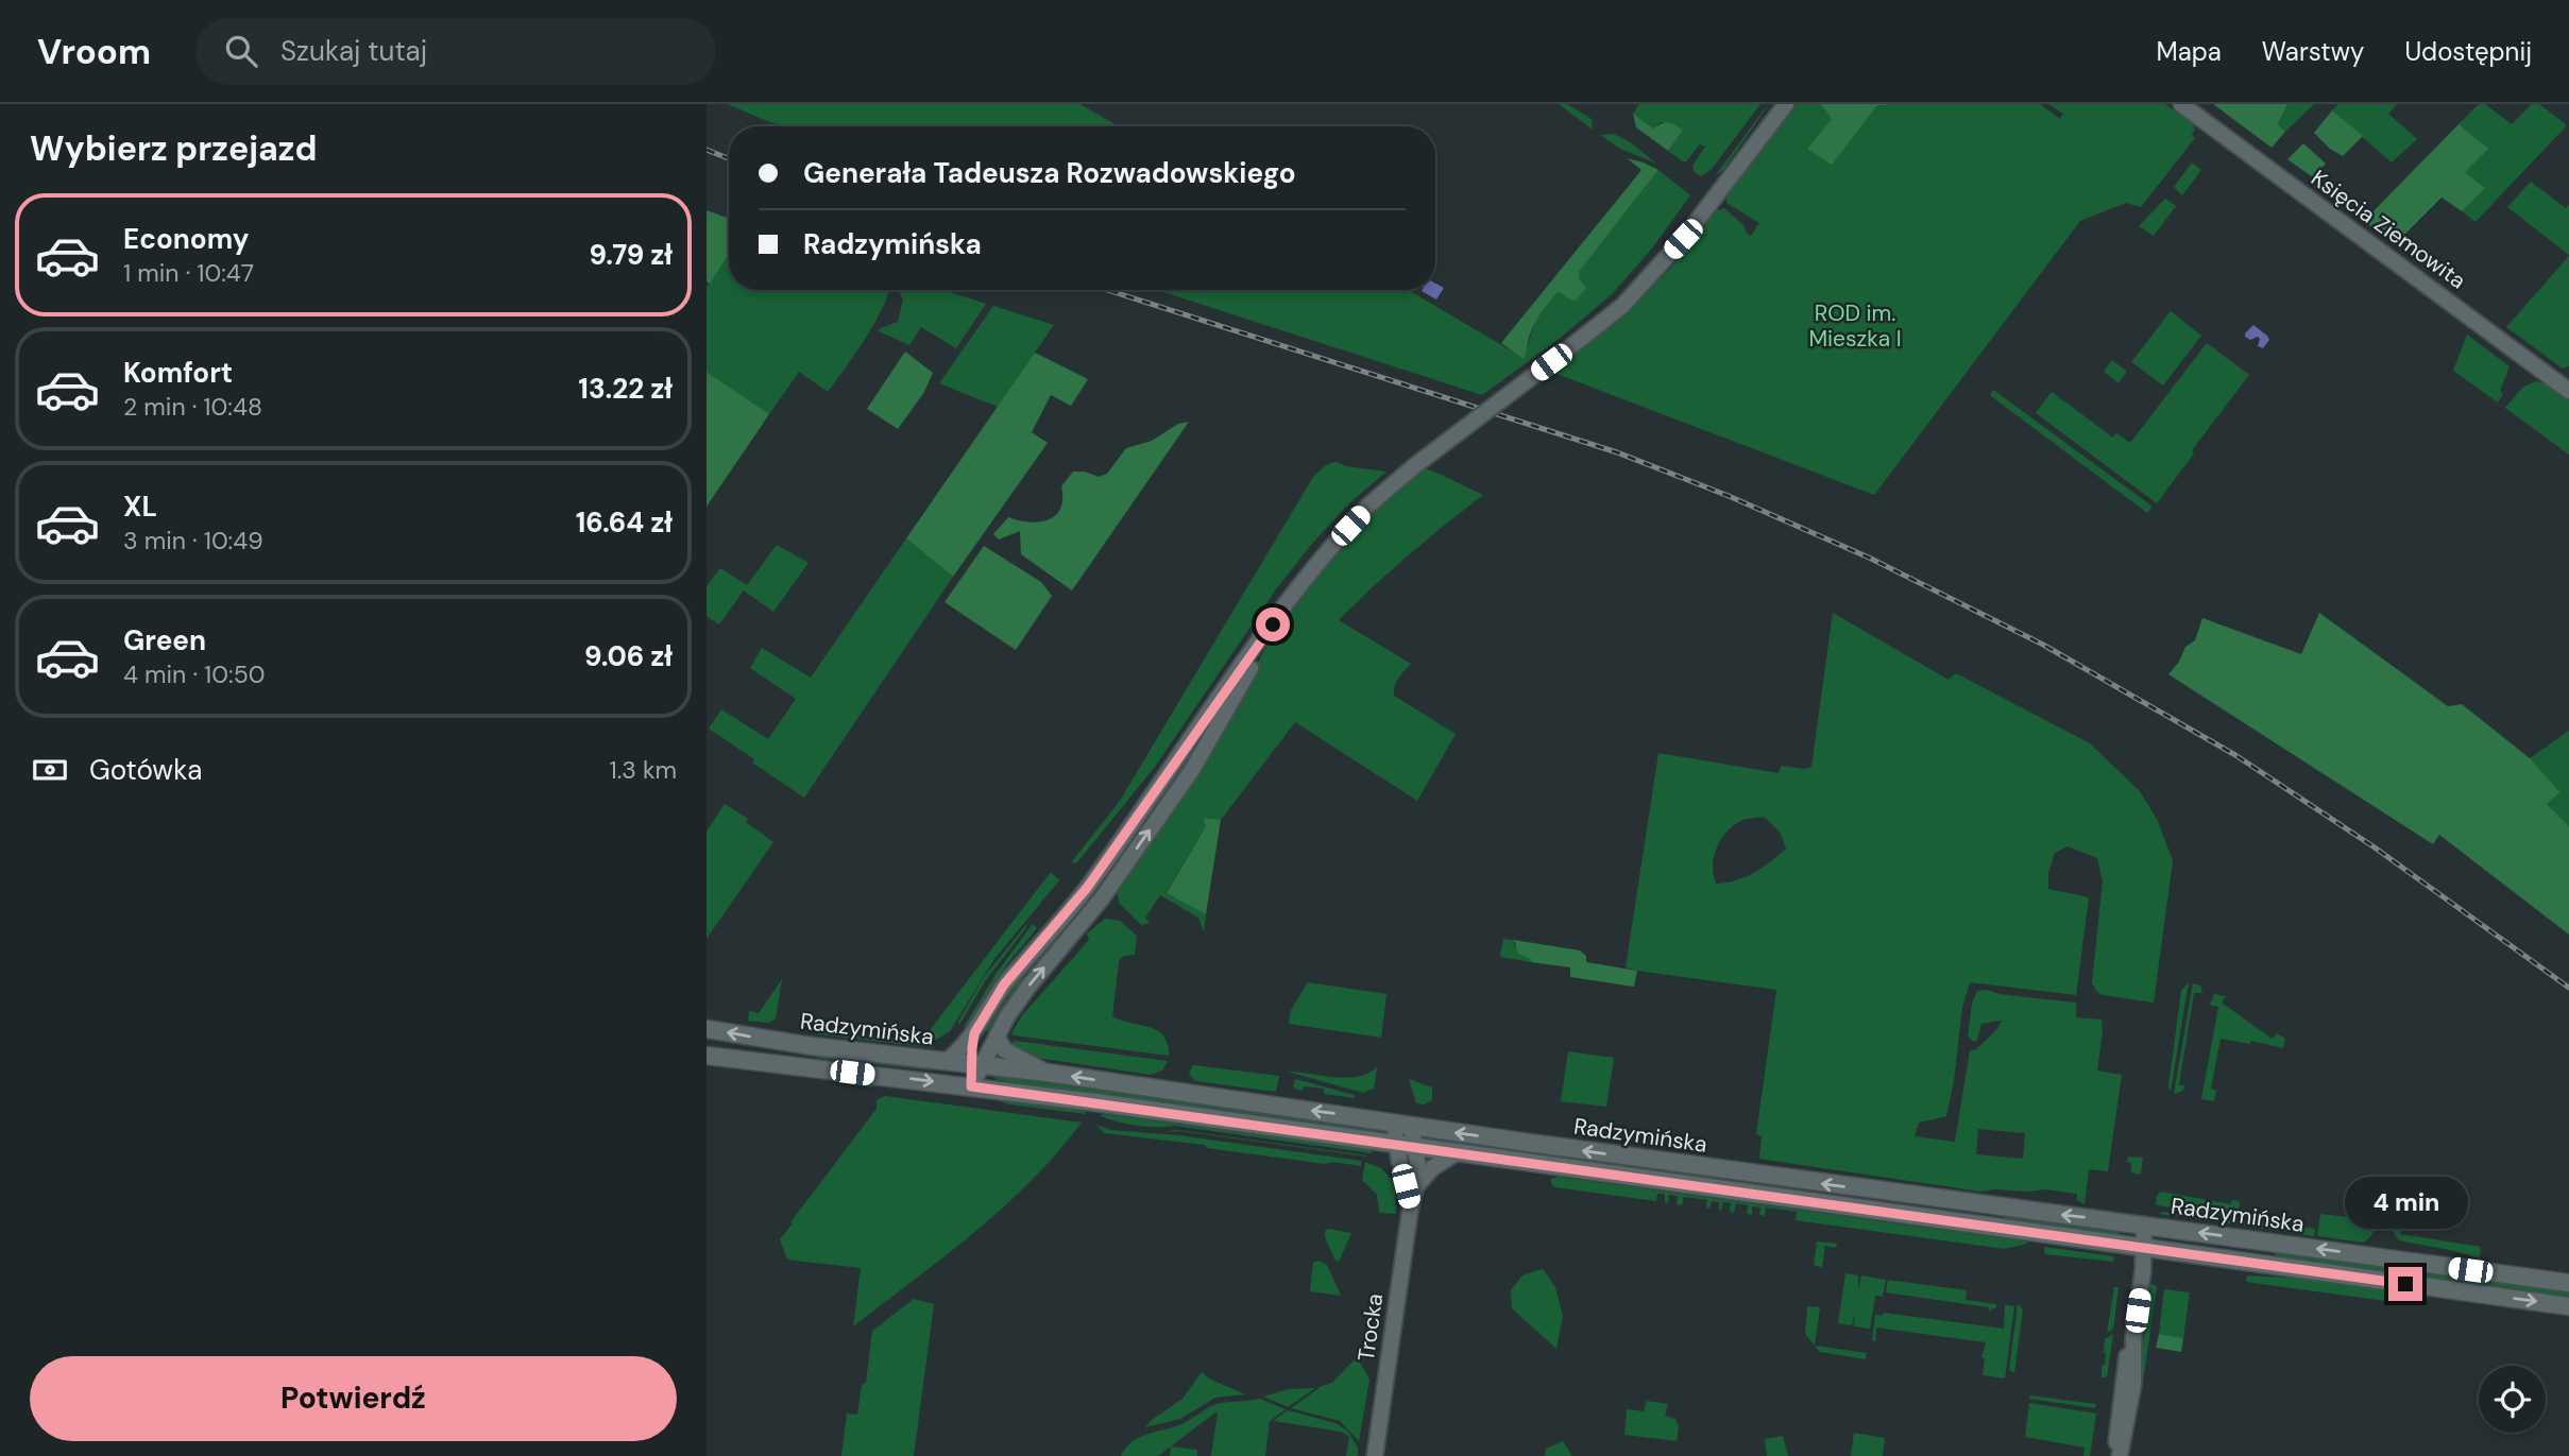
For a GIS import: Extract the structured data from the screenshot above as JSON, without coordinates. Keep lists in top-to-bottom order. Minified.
{"streets":{"main road":["Radzymińska"],"street":["Księcia Ziemowita","Trocka"]},"crossings":[["Radzymińska","Trocka"]],"parks":["ROD im. Mieszka I"],"page":{"header":"Vroom","search":"Szukaj tutaj","nav":["Mapa","Warstwy","Udostępnij"],"heading":"Wybierz przejazd","banner":["Generała Tadeusza Rozwadowskiego","Radzymińska"],"list":[{"name":"Economy","note":"1 min · 10:47","value":"9.79 zł"},{"name":"Komfort","note":"2 min · 10:48","value":"13.22 zł"},{"name":"XL","note":"3 min · 10:49","value":"16.64 zł"},{"name":"Green","note":"4 min · 10:50","value":"9.06 zł"}],"pay":["Gotówka","1.3 km"],"bubble":"4 min","buttons":"Potwierdź"}}
